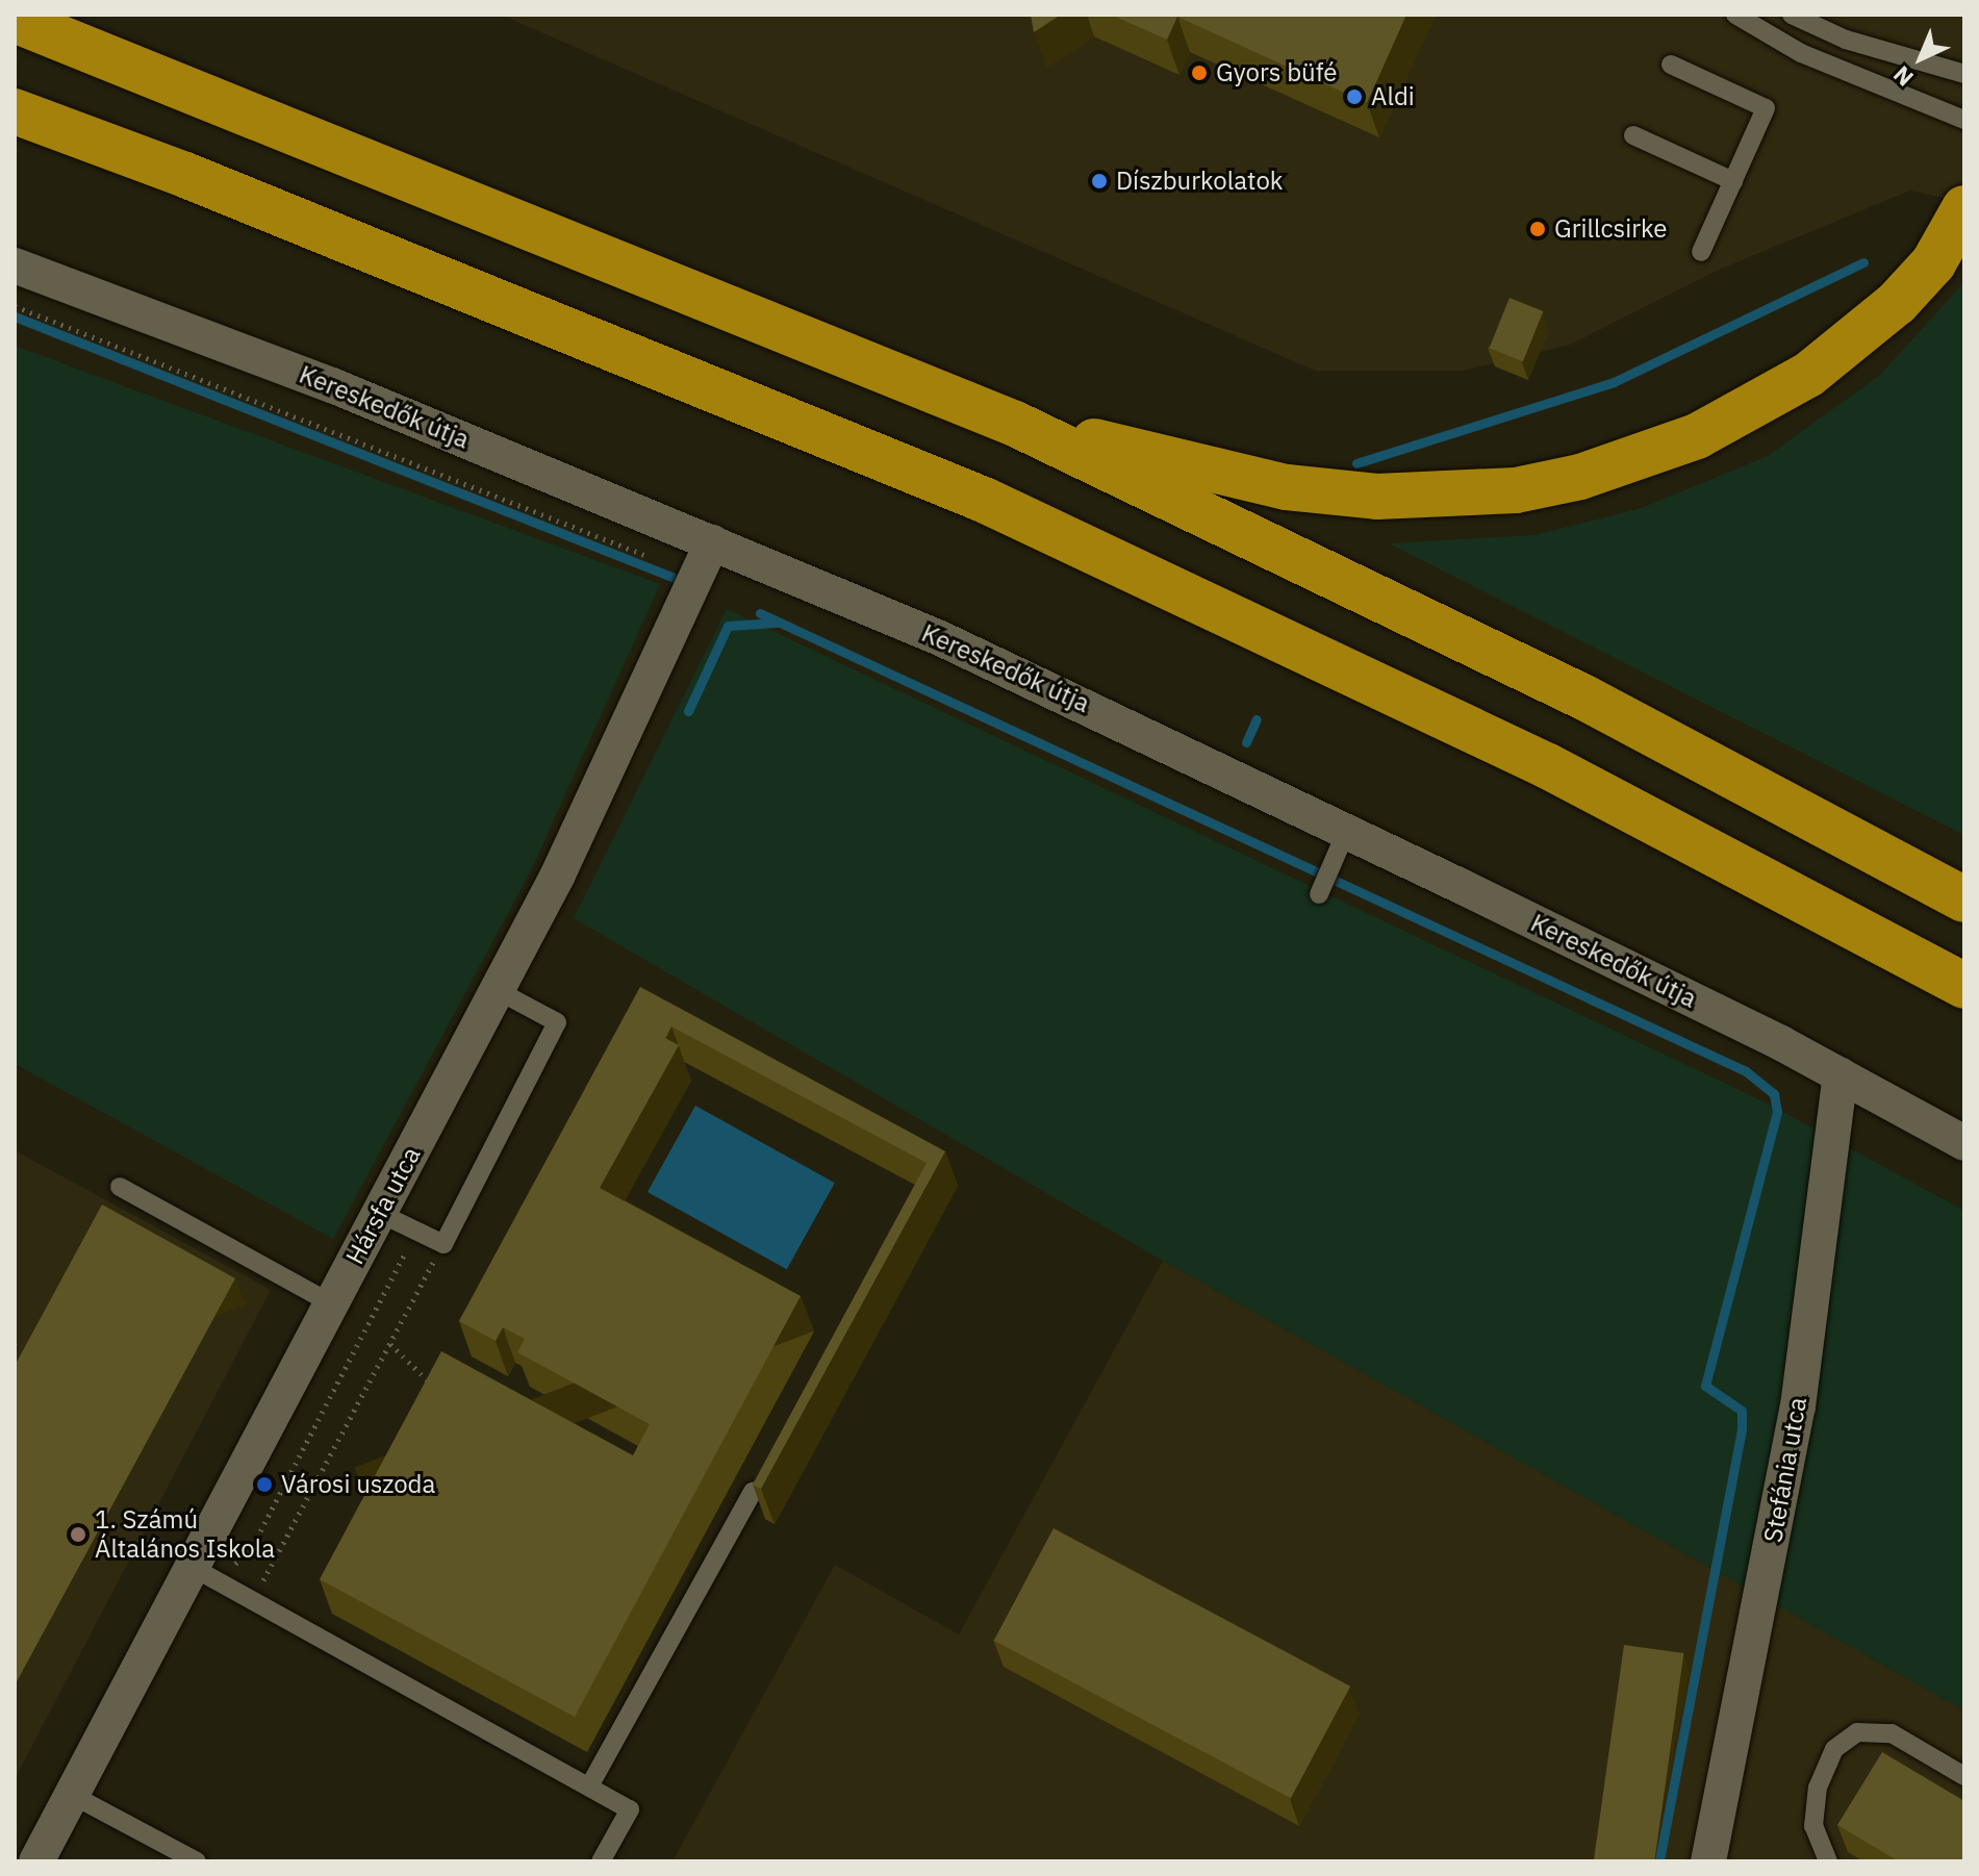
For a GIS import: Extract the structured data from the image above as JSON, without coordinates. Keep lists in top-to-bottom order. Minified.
{"streets":{"street":["Kereskedők útja","Hársfa utca","Stefánia utca"]},"crossings":[["Kereskedők útja","Hársfa utca"],["Kereskedők útja","Stefánia utca"]],"places":["Gyors büfé","Aldi","Díszburkolatok","Grillcsirke","Városi uszoda","1. Számú Általános Iskola"],"north":"bottom left"}
